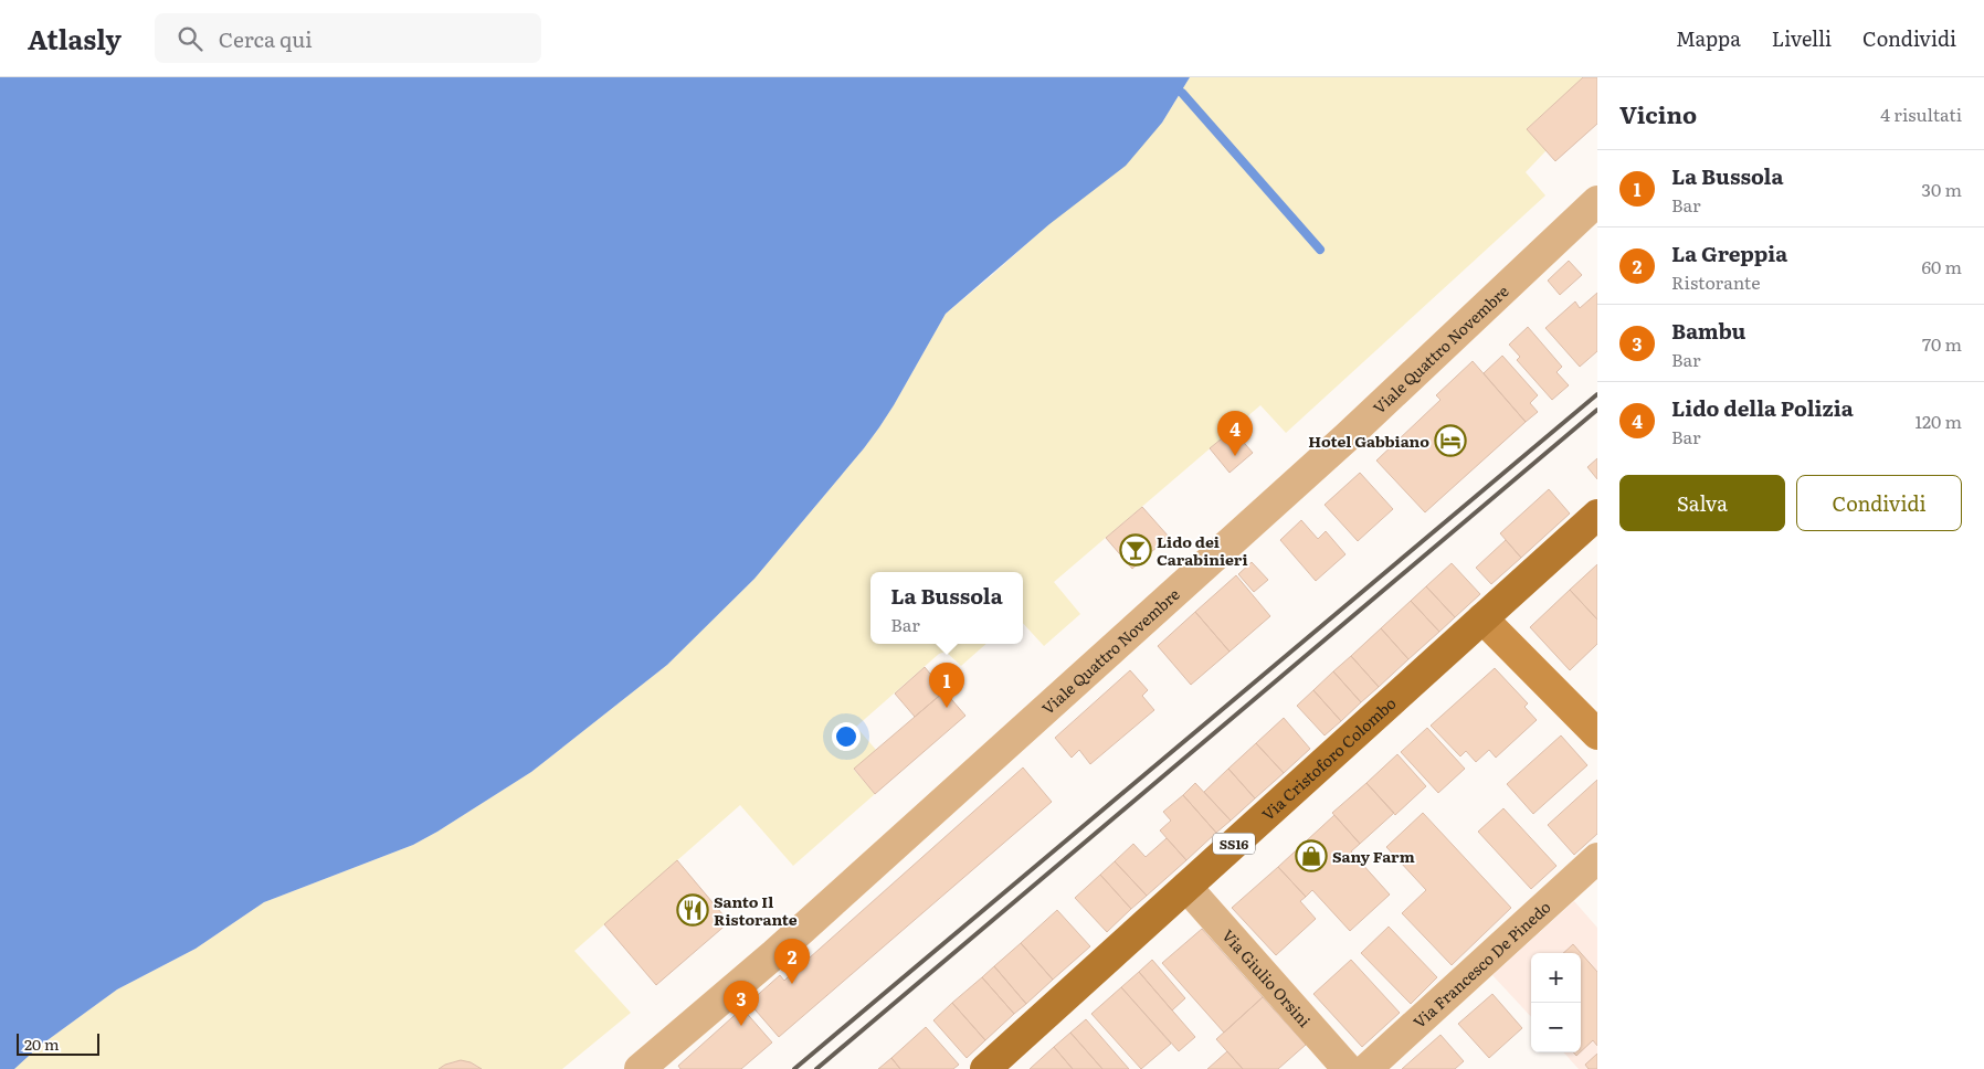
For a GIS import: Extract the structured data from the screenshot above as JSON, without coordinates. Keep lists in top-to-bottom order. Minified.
{"streets":{"main road":["Via Cristoforo Colombo","SS16"],"street":["Viale Quattro Novembre","Via Francesco De Pinedo","Via Giulio Orsini"]},"crossings":[["Via Cristoforo Colombo","Via Giulio Orsini"]],"places":{"hotel":["Hotel Gabbiano"],"bar":["Lido dei Carabinieri"],"shop":["Sany Farm"],"restaurant":["Santo Il Ristorante"]},"scale_bar":"20 m","page":{"header":"Atlasly","search":"Cerca qui","nav":["Mappa","Livelli","Condividi"],"heading":["Vicino","4 risultati"],"list":[{"mark":"1","name":"La Bussola","note":"Bar","value":"30 m"},{"mark":"2","name":"La Greppia","note":"Ristorante","value":"60 m"},{"mark":"3","name":"Bambu","note":"Bar","value":"70 m"},{"mark":"4","name":"Lido della Polizia","note":"Bar","value":"120 m"}],"pins":["4","1","2","3"],"buttons":["Salva","Condividi"],"popup":["La Bussola","Bar"],"map_buttons":["+","−"],"scale":"20 m"}}
